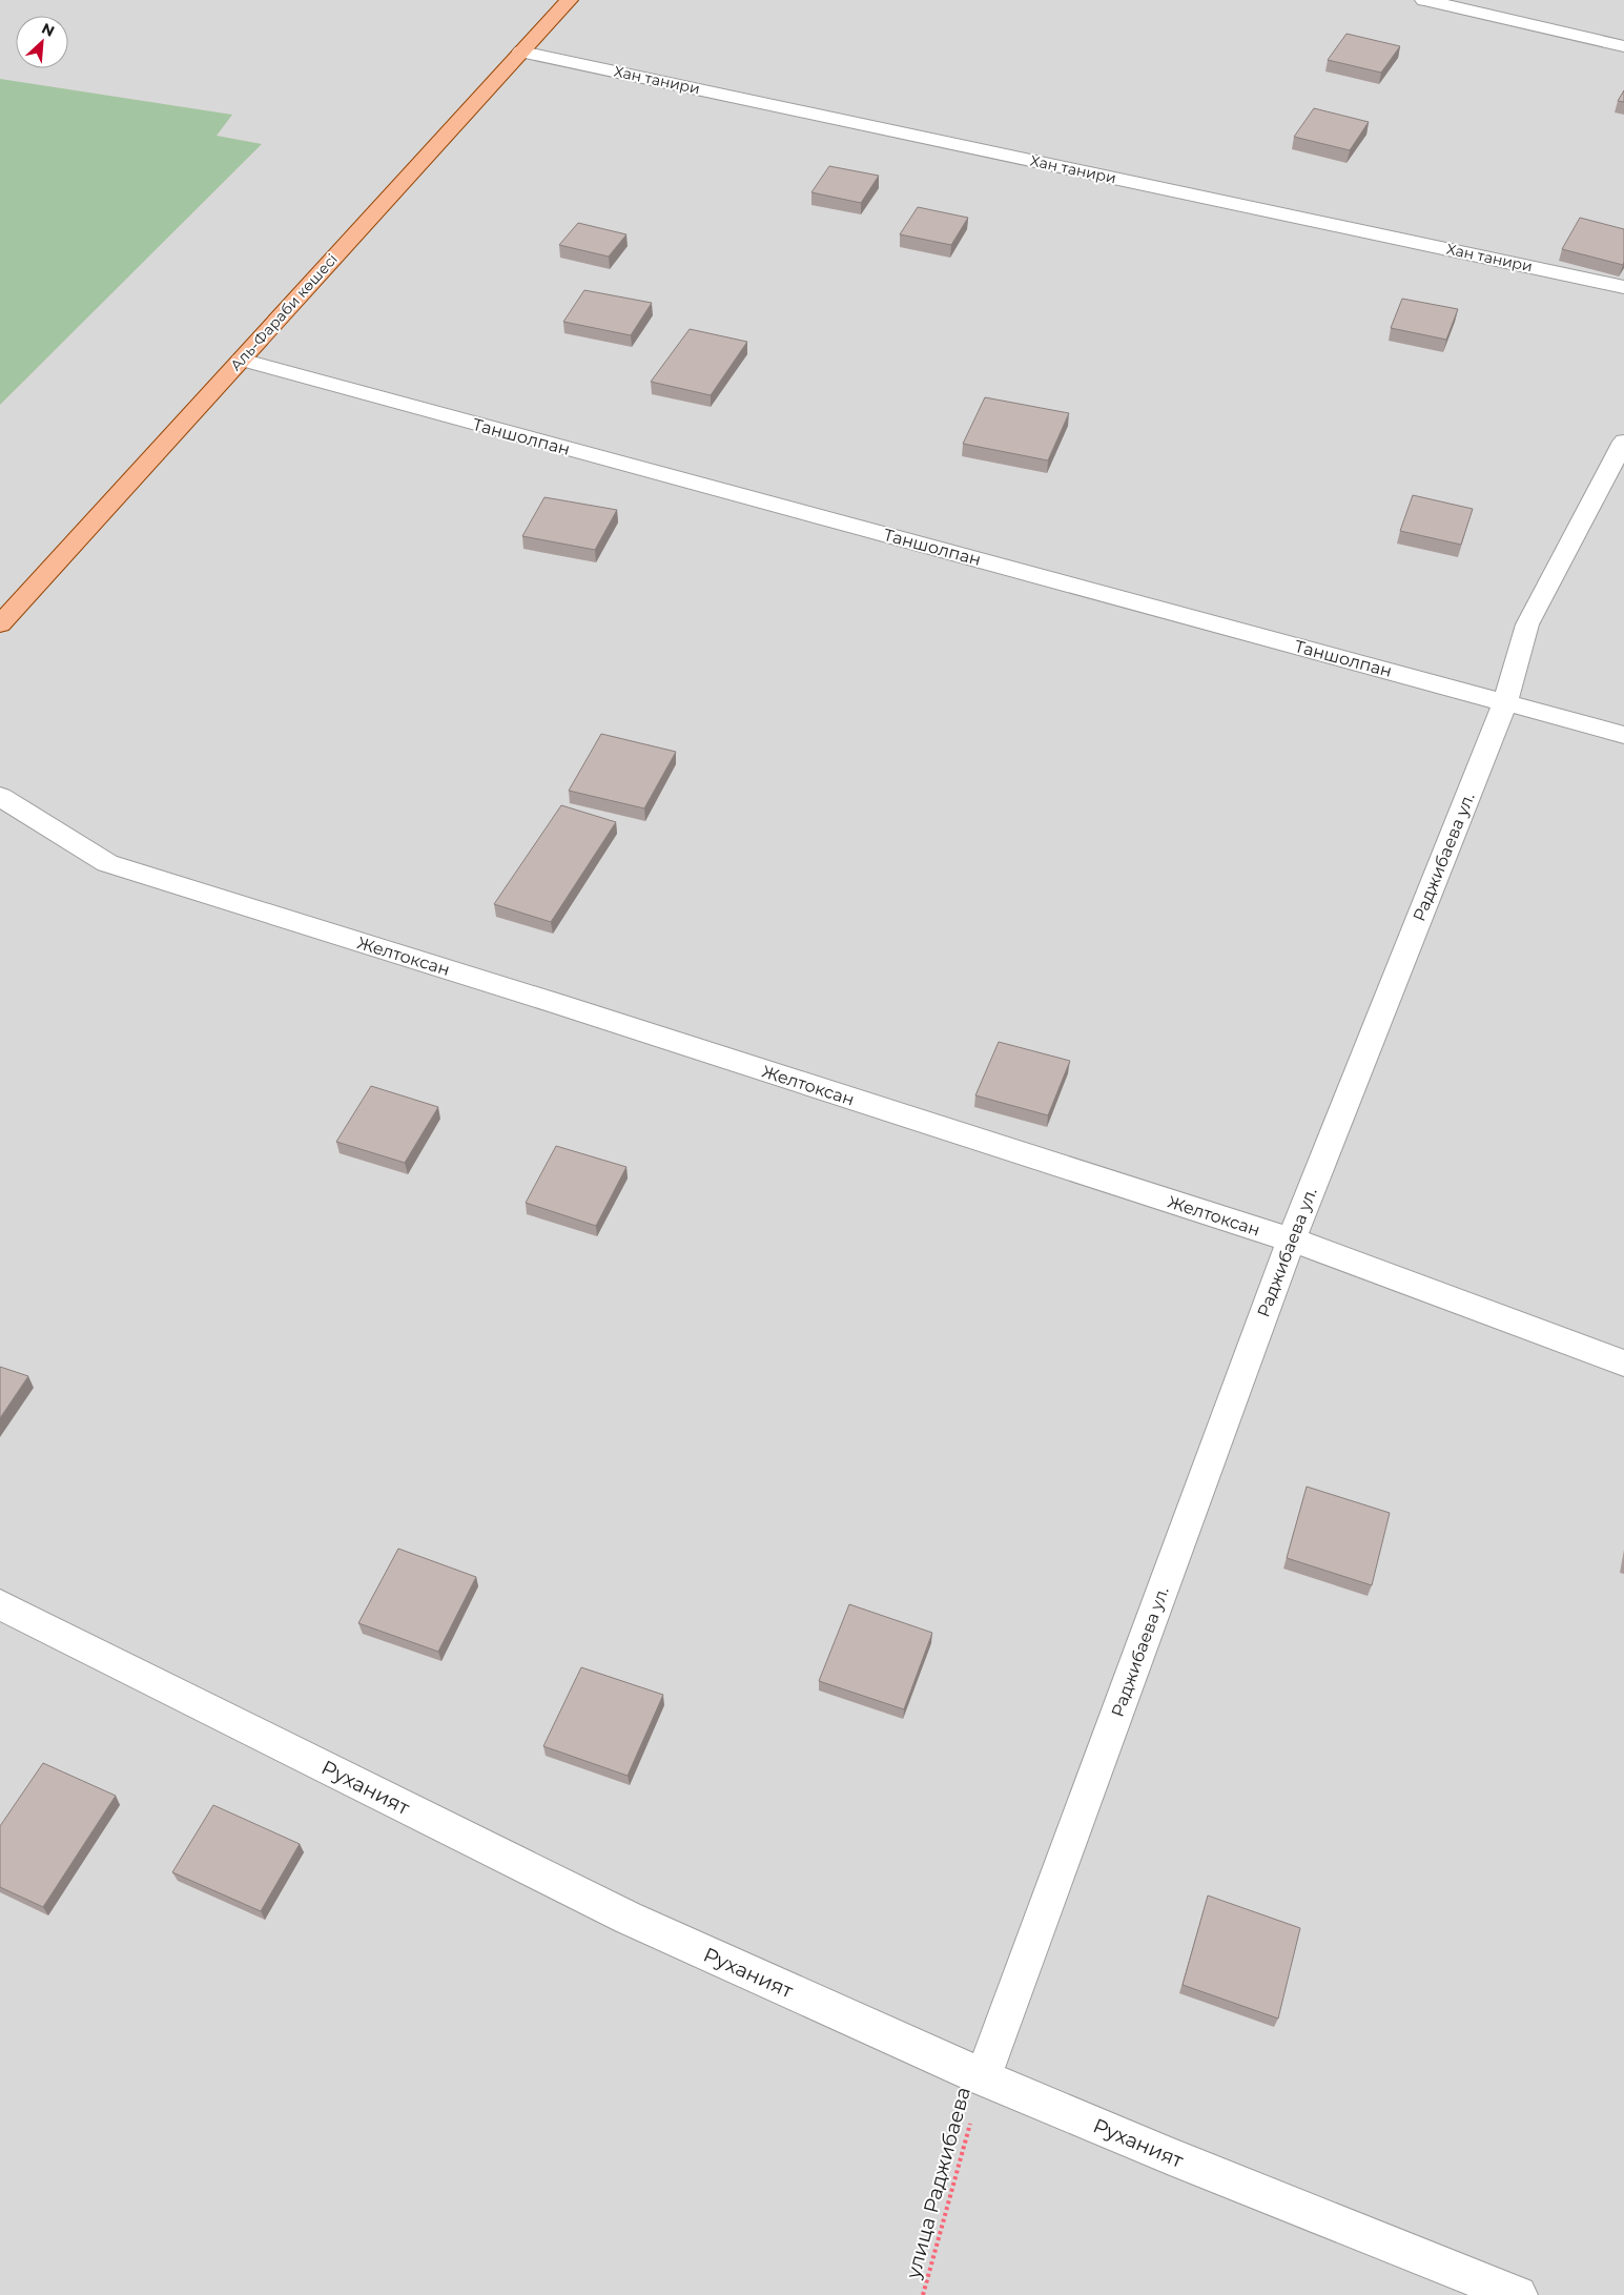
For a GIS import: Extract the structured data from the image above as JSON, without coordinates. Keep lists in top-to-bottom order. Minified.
{"streets":{"main road":["Аль-Фараби көшесі"],"street":["Хан танири","Таншолпан","Раджибаева ул.","Желтоксан","Руханият"],"path":["улица Раджибаева"]},"crossings":[["Хан танири","Аль-Фараби көшесі"],["Аль-Фараби көшесі","Таншолпан"],["Таншолпан","Раджибаева ул."],["Раджибаева ул.","Желтоксан"],["Раджибаева ул.","Руханият"],["Раджибаева ул.","улица Раджибаева"],["Руханият","улица Раджибаева"]],"north":"top right"}
